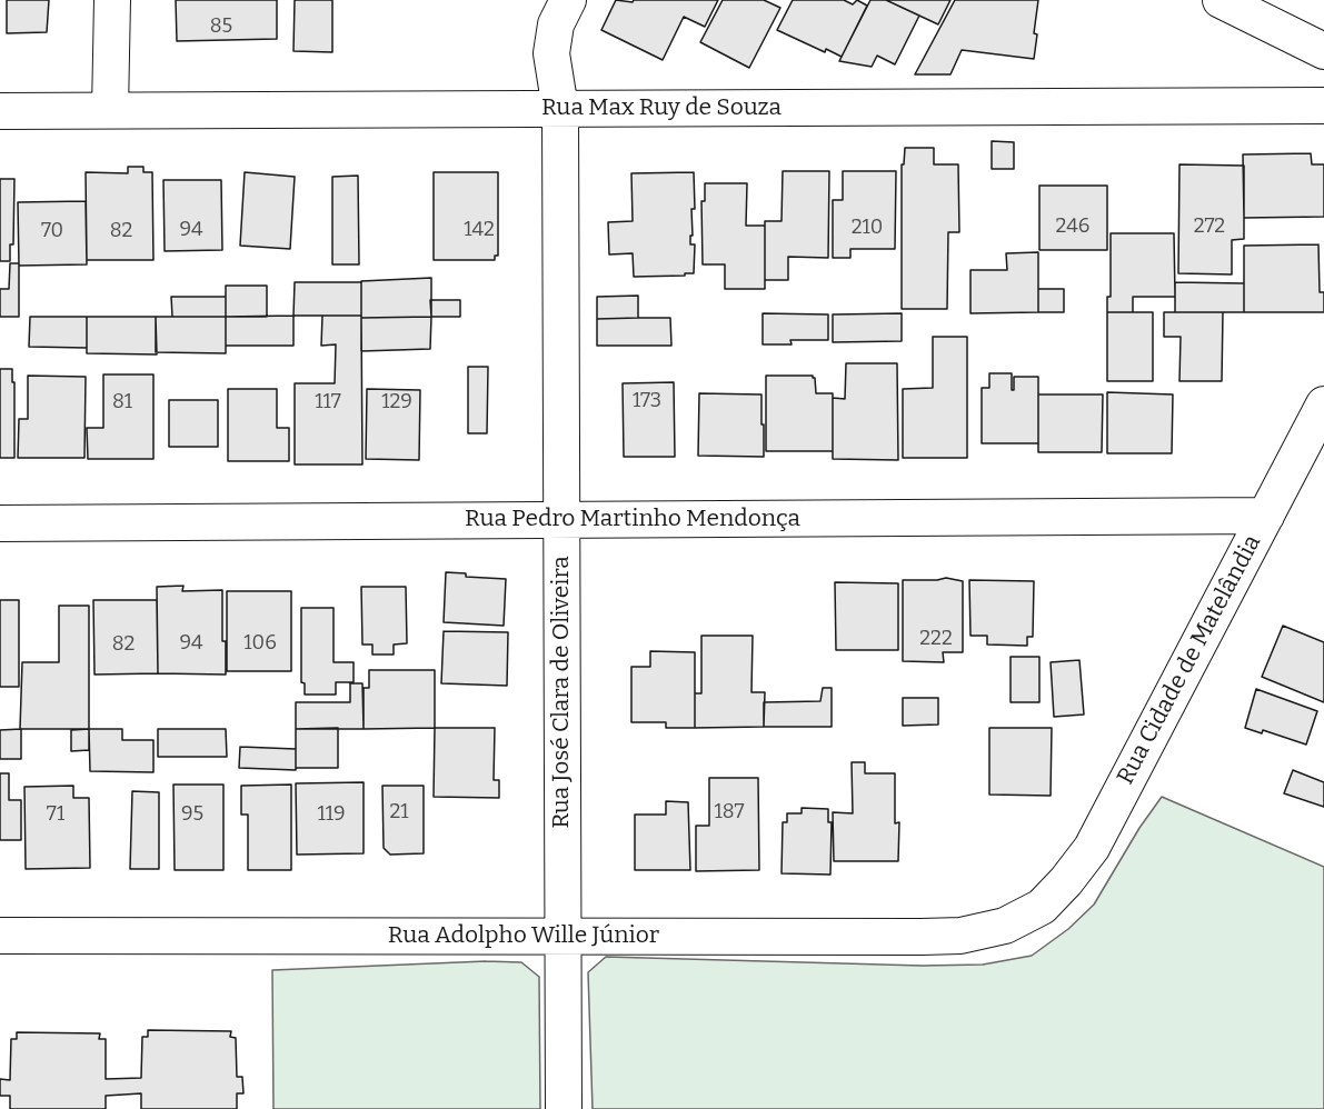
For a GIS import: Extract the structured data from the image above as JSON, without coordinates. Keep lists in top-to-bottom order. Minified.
{"streets":{"street":["Rua Max Ruy de Souza","Rua Pedro Martinho Mendonça","Rua Cidade de Matelândia","Rua José Clara de Oliveira","Rua Adolpho Wille Júnior"]},"crossings":[["Rua Max Ruy de Souza","Rua José Clara de Oliveira"],["Rua Pedro Martinho Mendonça","Rua Cidade de Matelândia"],["Rua Pedro Martinho Mendonça","Rua José Clara de Oliveira"],["Rua Cidade de Matelândia","Rua Adolpho Wille Júnior"],["Rua José Clara de Oliveira","Rua Adolpho Wille Júnior"]],"house_numbers":["85","246","272","210","94","142","70","82","173","81","117","129","222","94","106","82","21","187","71","95","119"]}
